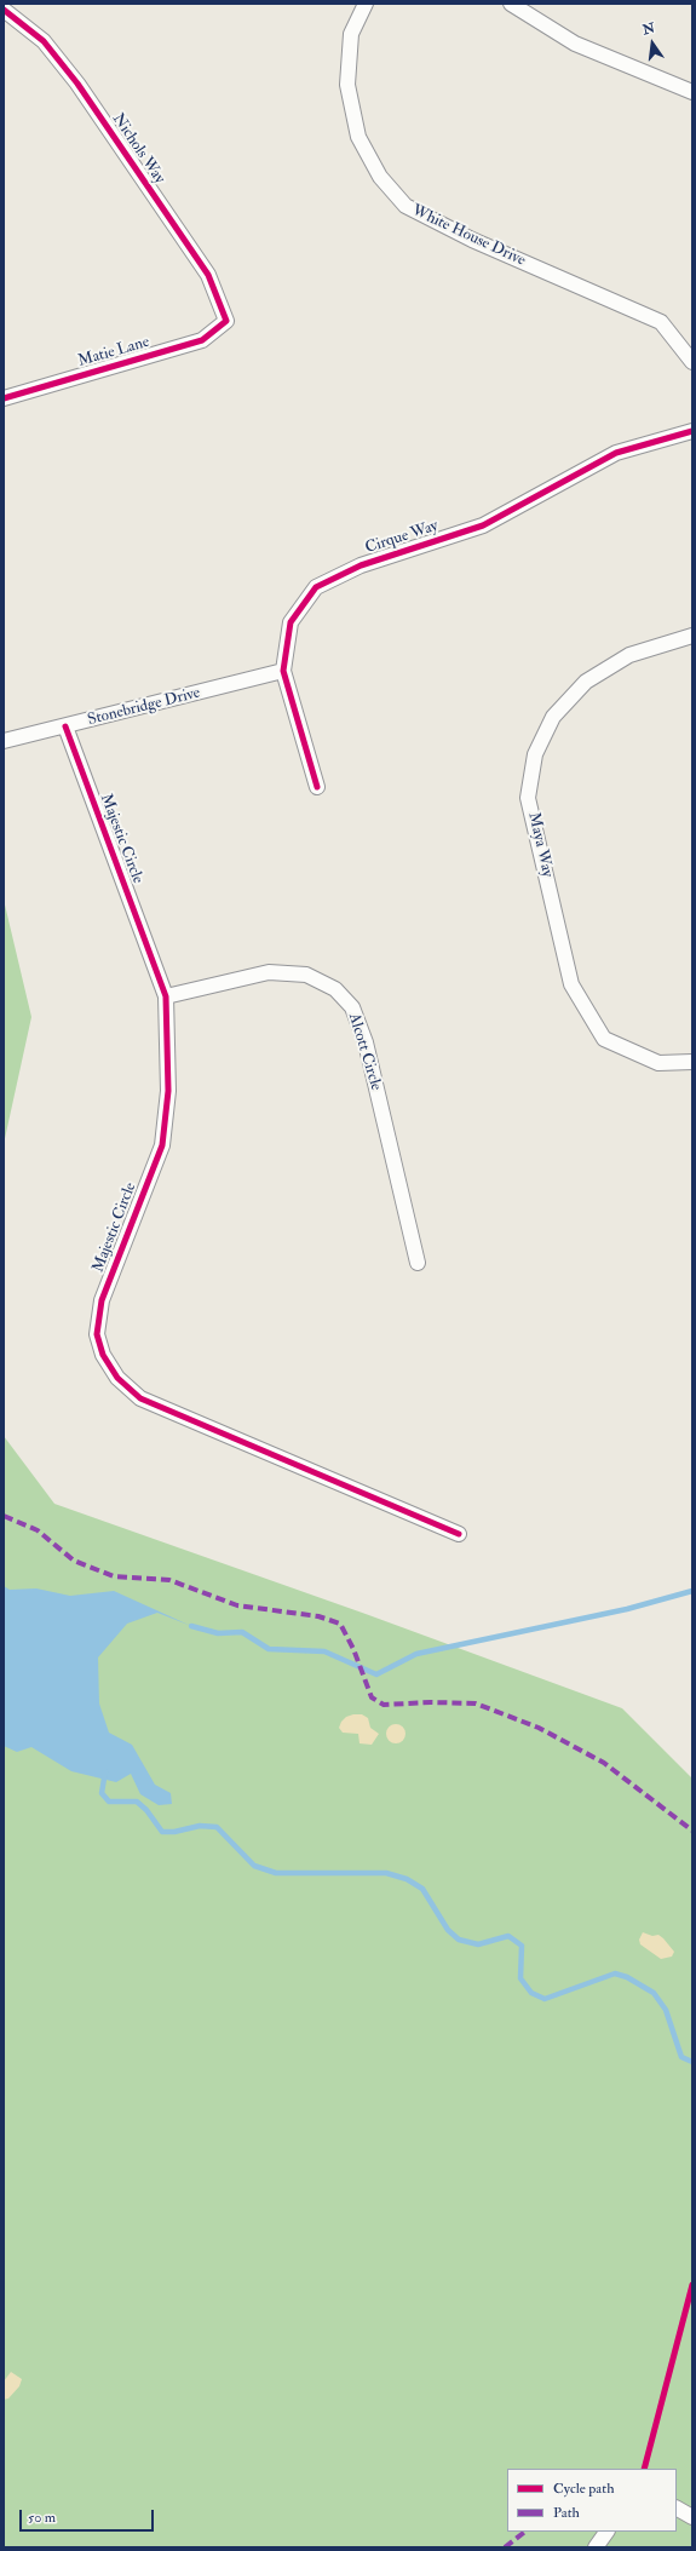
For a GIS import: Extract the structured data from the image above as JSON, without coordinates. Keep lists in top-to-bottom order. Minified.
{"streets":{"street":["Nichols Way","White House Drive","Matie Lane","Cirque Way","Stonebridge Drive","Majestic Circle","Maya Way","Alcott Circle"]},"crossings":[["Nichols Way","Matie Lane"],["Cirque Way","Stonebridge Drive"],["Stonebridge Drive","Majestic Circle"],["Majestic Circle","Alcott Circle"]],"legend":["Cycle path","Path"],"scale_bar":"50 m","north":"top"}
